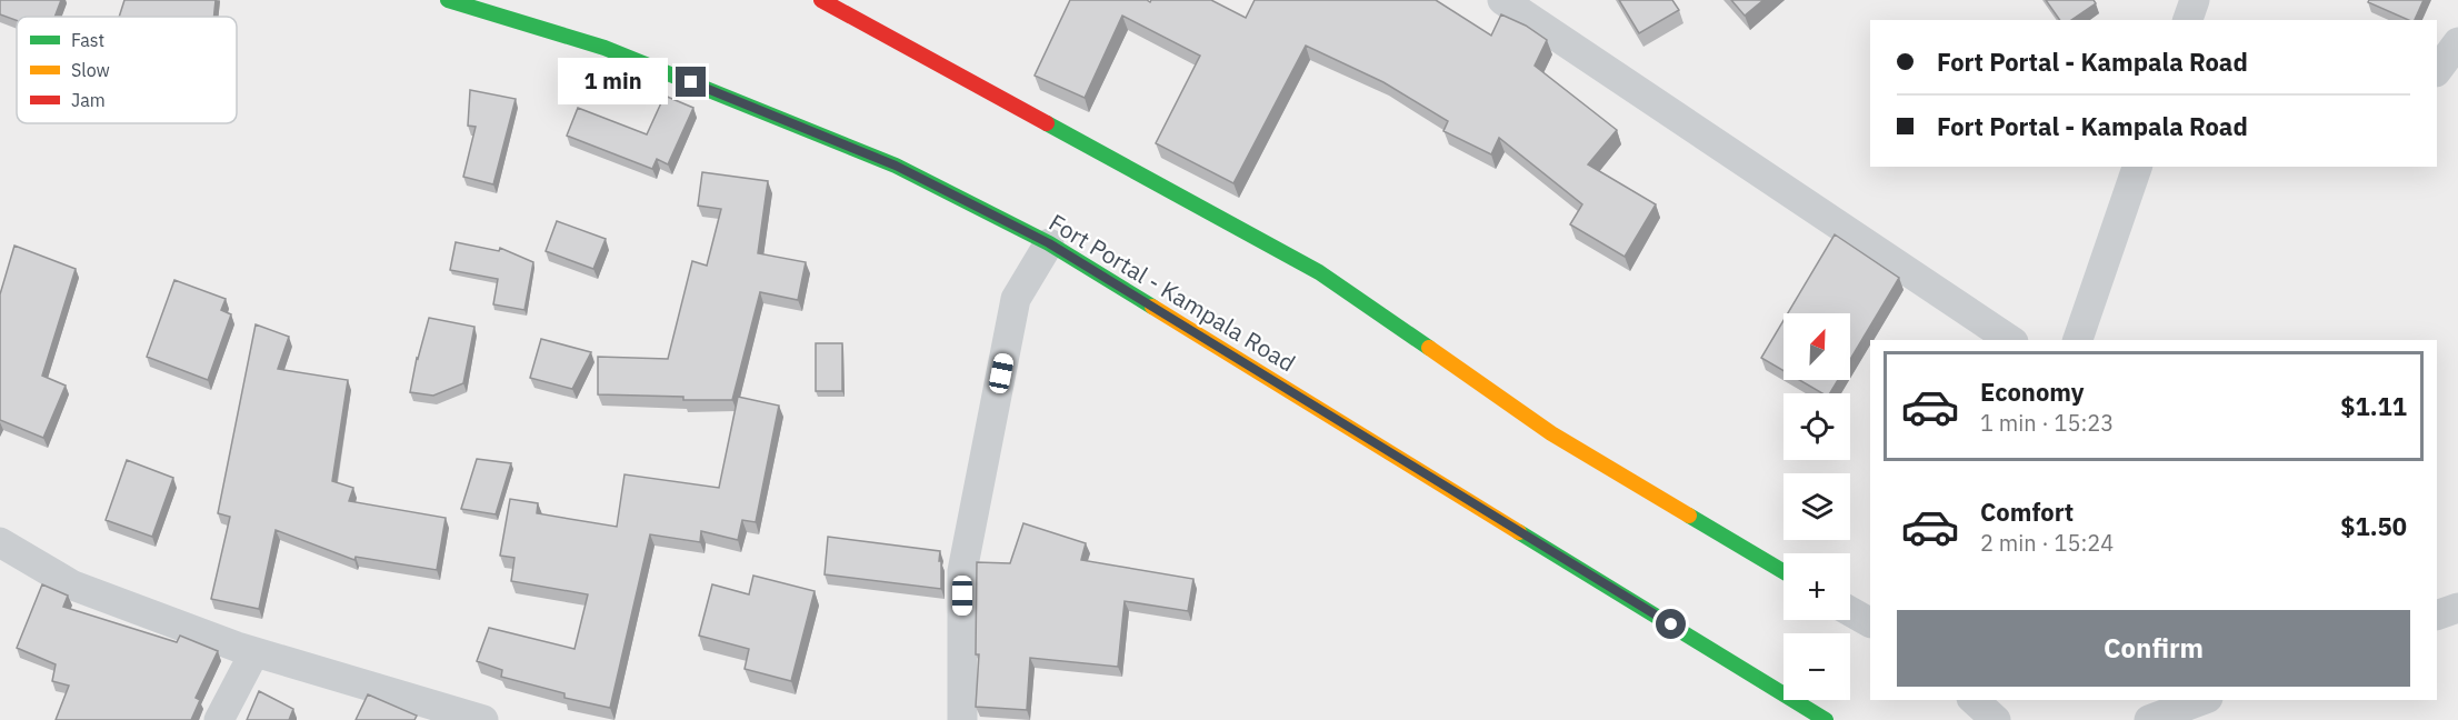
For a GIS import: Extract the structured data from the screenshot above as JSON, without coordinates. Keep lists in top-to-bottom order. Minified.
{"streets":{"main road":["Fort Portal - Kampala Road"]},"legend":["Fast","Slow","Jam"],"north":"top right","page":{"banner":["Fort Portal - Kampala Road","Fort Portal - Kampala Road"],"bubble":"1 min","map_buttons":["+","−"],"list":[{"name":"Economy","note":"1 min · 15:23","value":"$1.11"},{"name":"Comfort","note":"2 min · 15:24","value":"$1.50"}],"buttons":"Confirm"}}
